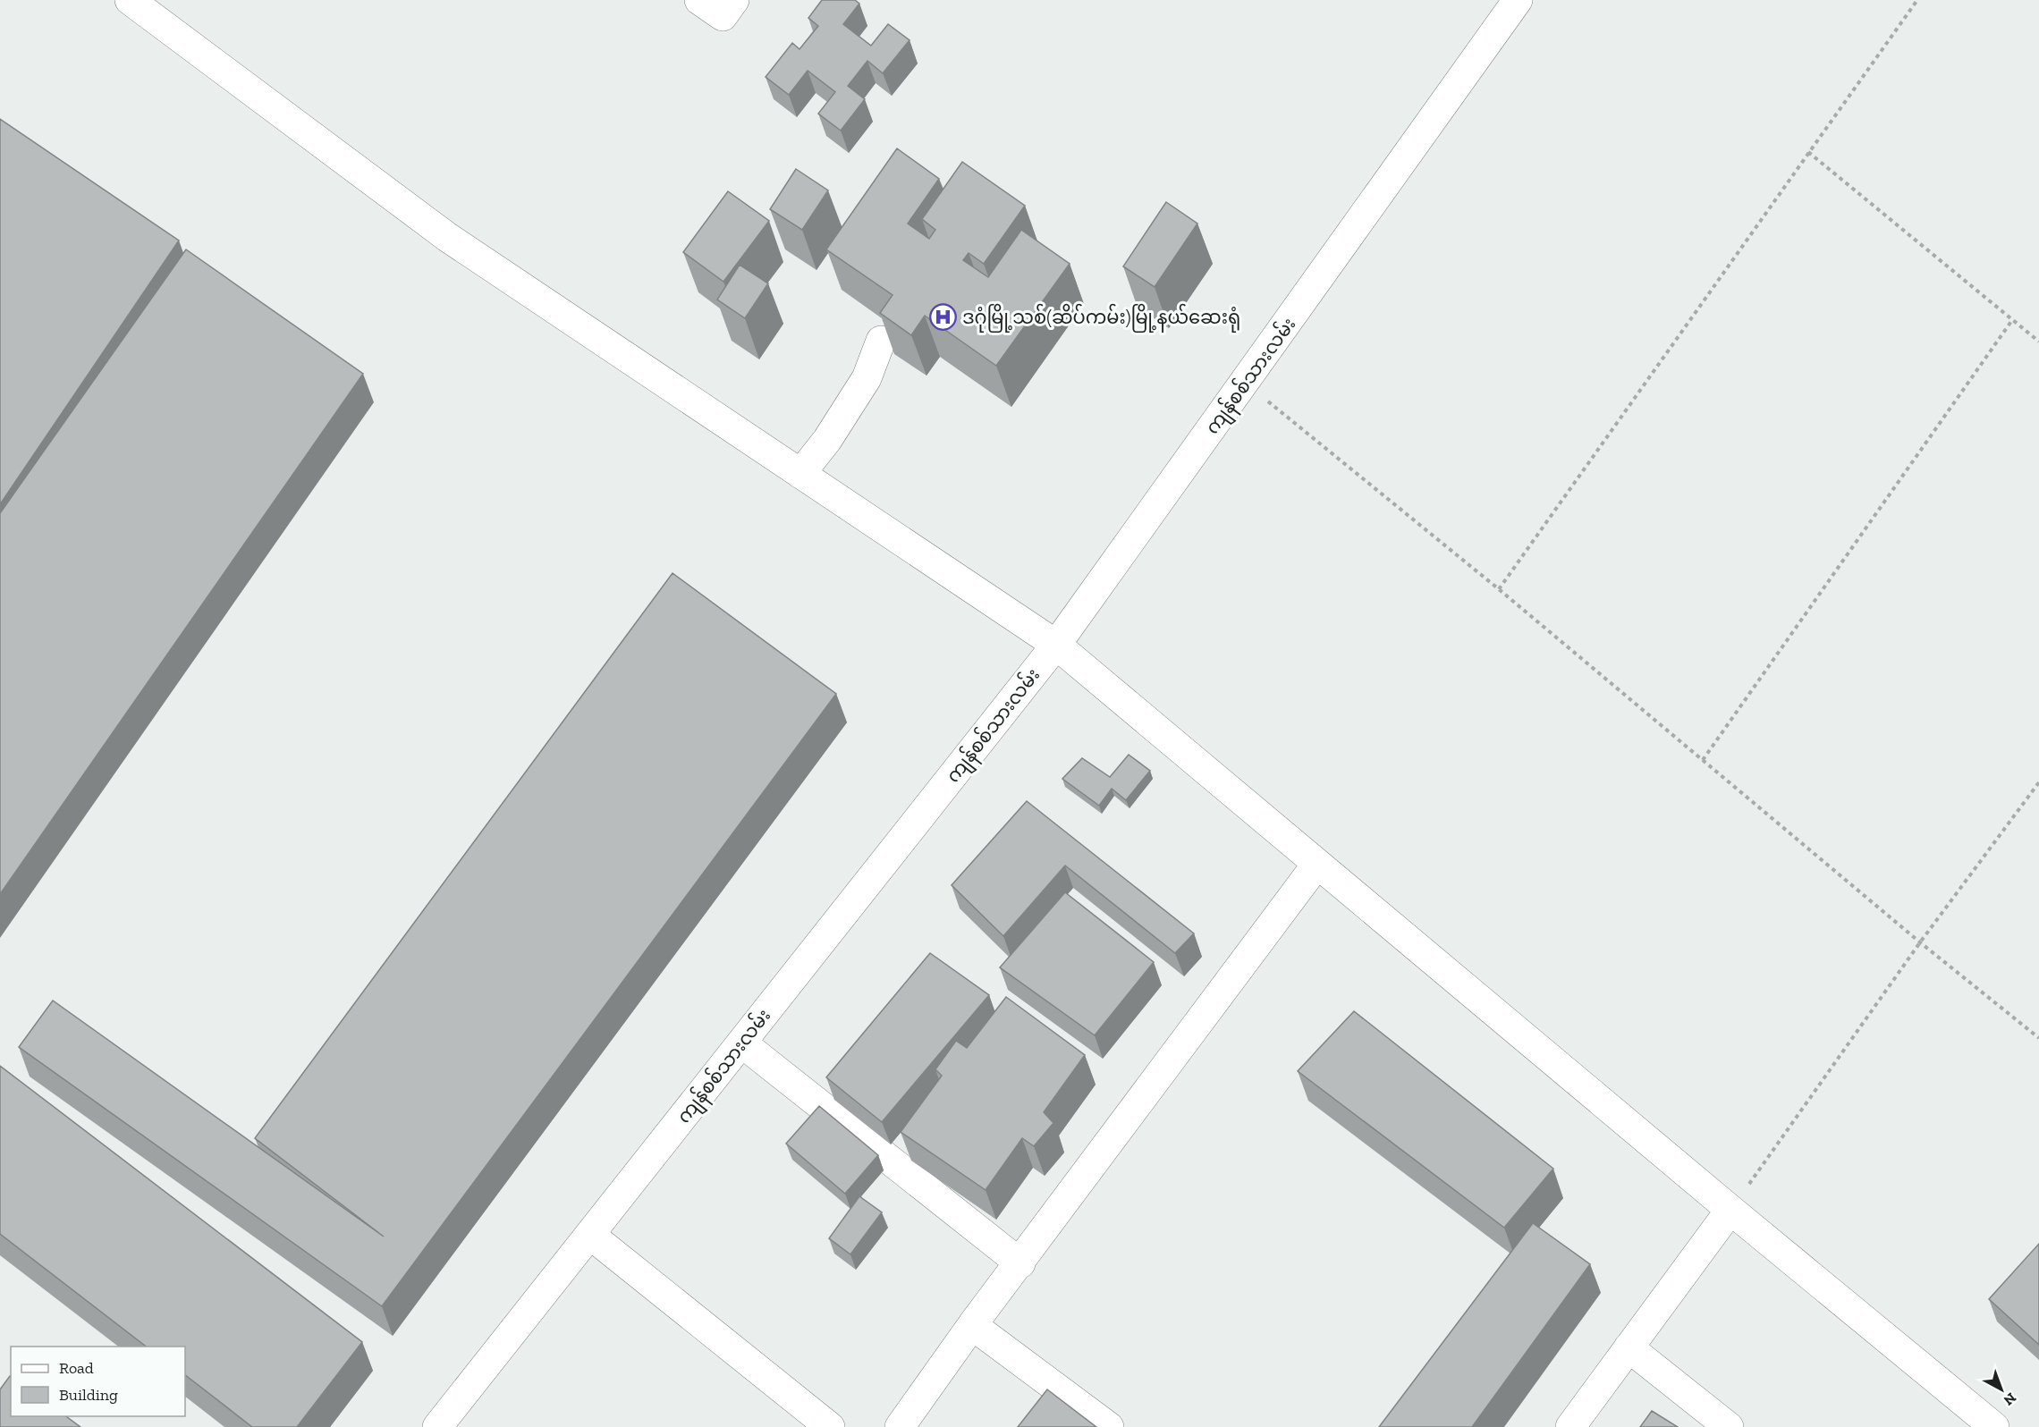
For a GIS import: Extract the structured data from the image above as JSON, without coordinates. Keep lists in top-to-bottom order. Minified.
{"streets":{"street":["ကျန်စစ်သားလမ်း"]},"places":{"hospital":["ဒဂုံမြို့သစ်(ဆိပ်ကမ်း)မြို့နယ်ဆေးရုံ"]},"legend":["Road","Building"],"north":"bottom right"}
